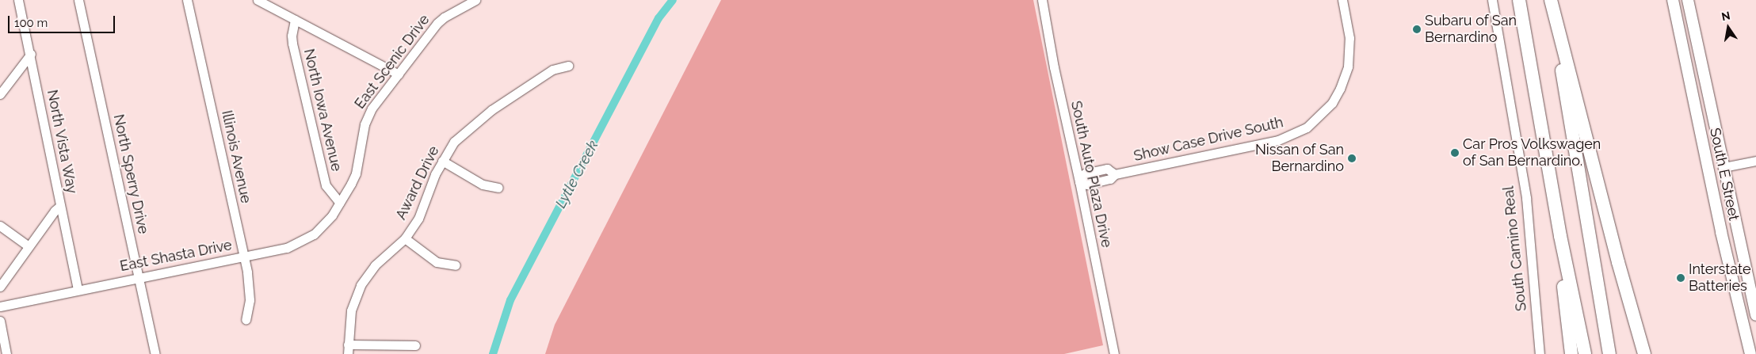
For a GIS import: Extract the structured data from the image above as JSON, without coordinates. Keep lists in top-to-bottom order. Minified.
{"streets":{"main road":["South E Street"],"street":["East Scenic Drive","North Iowa Avenue","Show Case Drive South","North Vista Way","Illinois Avenue","North Sperry Drive","South Auto Plaza Drive","Award Drive","South Camino Real","East Shasta Drive"]},"crossings":[["East Scenic Drive","North Iowa Avenue"],["East Scenic Drive","East Shasta Drive"],["North Iowa Avenue","East Shasta Drive"],["Show Case Drive South","South Auto Plaza Drive"],["North Vista Way","East Shasta Drive"],["Illinois Avenue","East Shasta Drive"],["North Sperry Drive","East Shasta Drive"]],"water":["Lytle Creek"],"places":["Subaru of San Bernardino","Car Pros Volkswagen of San Bernardino.","Nissan of San Bernardino","Interstate Batteries"],"scale_bar":"100 m","north":"top"}
